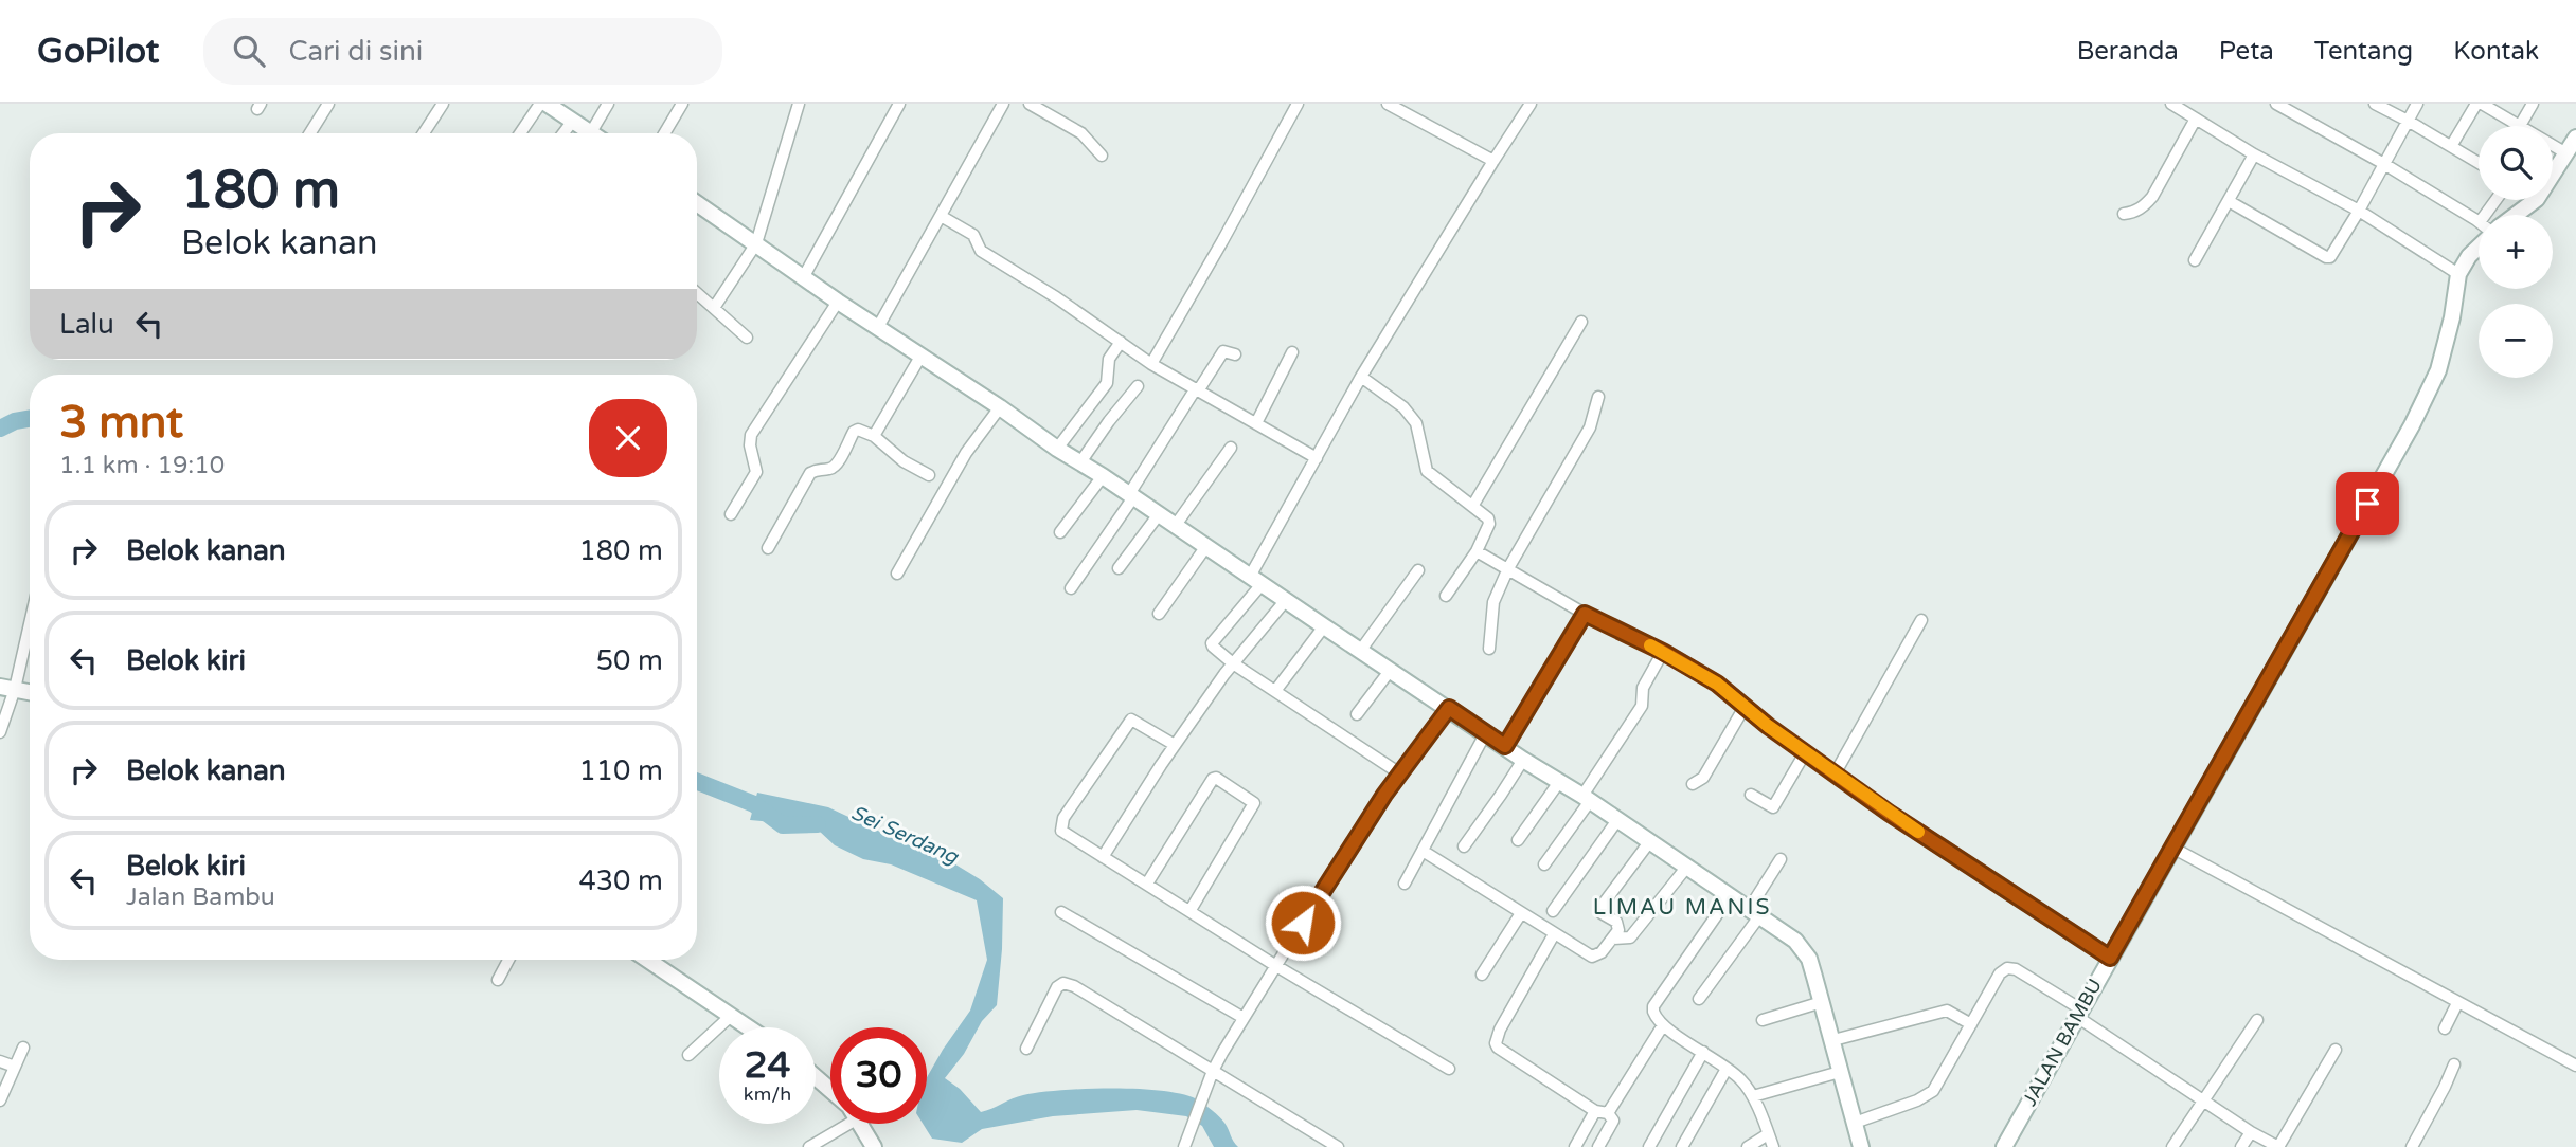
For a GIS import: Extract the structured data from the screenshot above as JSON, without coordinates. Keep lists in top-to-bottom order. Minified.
{"streets":{"main road":["JALAN BAMBU"]},"districts":["LIMAU MANIS"],"water":["Sei Serdang"],"page":{"header":"GoPilot","search":"Cari di sini","nav":["Beranda","Peta","Tentang","Kontak"],"map_buttons":["+","−"],"turn":["180 m","Belok kanan"],"then":"Lalu","heading":["3 mnt","1.1 km · 19:10"],"list":[{"name":"Belok kanan","value":"180 m"},{"name":"Belok kiri","value":"50 m"},{"name":"Belok kanan","value":"110 m"},{"name":"Belok kiri","note":"Jalan Bambu","value":"430 m"}],"speed":"24 km/h","limit":"30"}}
